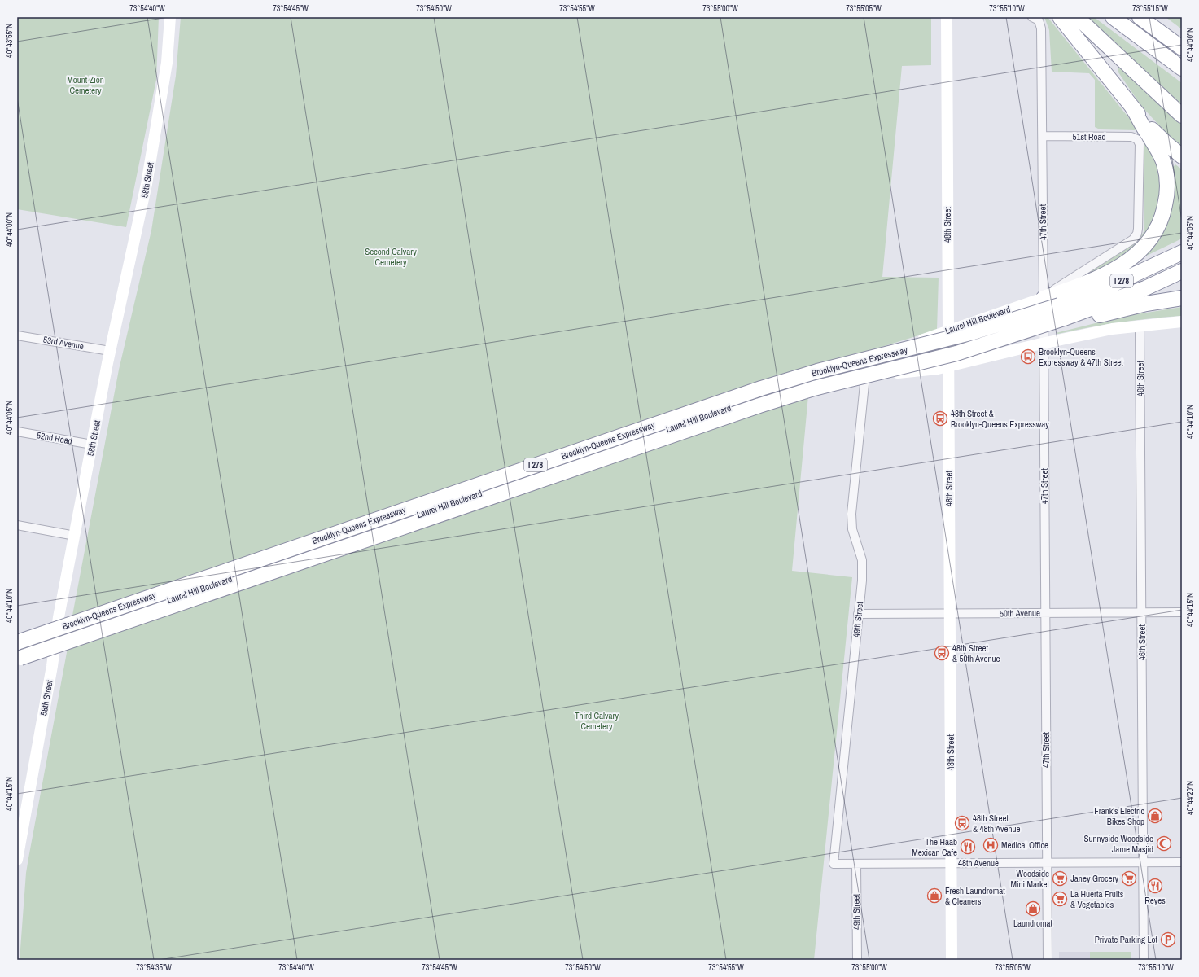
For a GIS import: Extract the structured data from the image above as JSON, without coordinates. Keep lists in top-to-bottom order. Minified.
{"streets":{"highway":["I 278","Brooklyn-Queens Expressway"],"main road":["58th Street","48th Street","Laurel Hill Boulevard"],"street":["51st Road","47th Street","53rd Avenue","46th Street","52nd Road","50th Avenue","49th Street","48th Avenue"]},"crossings":[["51st Road","47th Street"],["51st Road","Laurel Hill Boulevard"],["58th Street","Laurel Hill Boulevard"],["58th Street","53rd Avenue"],["58th Street","52nd Road"],["47th Street","Laurel Hill Boulevard"],["47th Street","50th Avenue"],["47th Street","48th Avenue"],["48th Street","Laurel Hill Boulevard"],["48th Street","50th Avenue"],["48th Street","48th Avenue"],["Laurel Hill Boulevard","Brooklyn-Queens Expressway"],["Laurel Hill Boulevard","49th Street"],["46th Street","50th Avenue"],["46th Street","48th Avenue"],["50th Avenue","49th Street"],["49th Street","48th Avenue"]],"parks":["Mount Zion Cemetery","Second Calvary Cemetery","Third Calvary Cemetery"],"places":{"bus stop":["Brooklyn-Queens Expressway & 47th Street","48th Street & Brooklyn-Queens Expressway","48th Street & 50th Avenue","48th Street & 48th Avenue"],"shop":["Frank's Electric Bikes Shop","Fresh Laundromat & Cleaners","Laundromat"],"mosque":["Sunnyside Woodside Jame Masjid"],"hospital":["Medical Office"],"restaurant":["The Haab Mexican Cafe","Reyes"],"supermarket":["Woodside Mini Market","Janey Grocery","La Huerta Fruits & Vegetables"],"parking":["Private Parking Lot"]},"coordinates":["73°54'40\"W","73°54'45\"W","73°54'50\"W","73°54'55\"W","73°55'00\"W","73°55'05\"W","73°55'10\"W","73°55'15\"W","40°43'55\"N","40°44'00\"N","40°44'05\"N","40°44'10\"N","40°44'15\"N","40°44'20\"N","73°54'35\"W"]}
